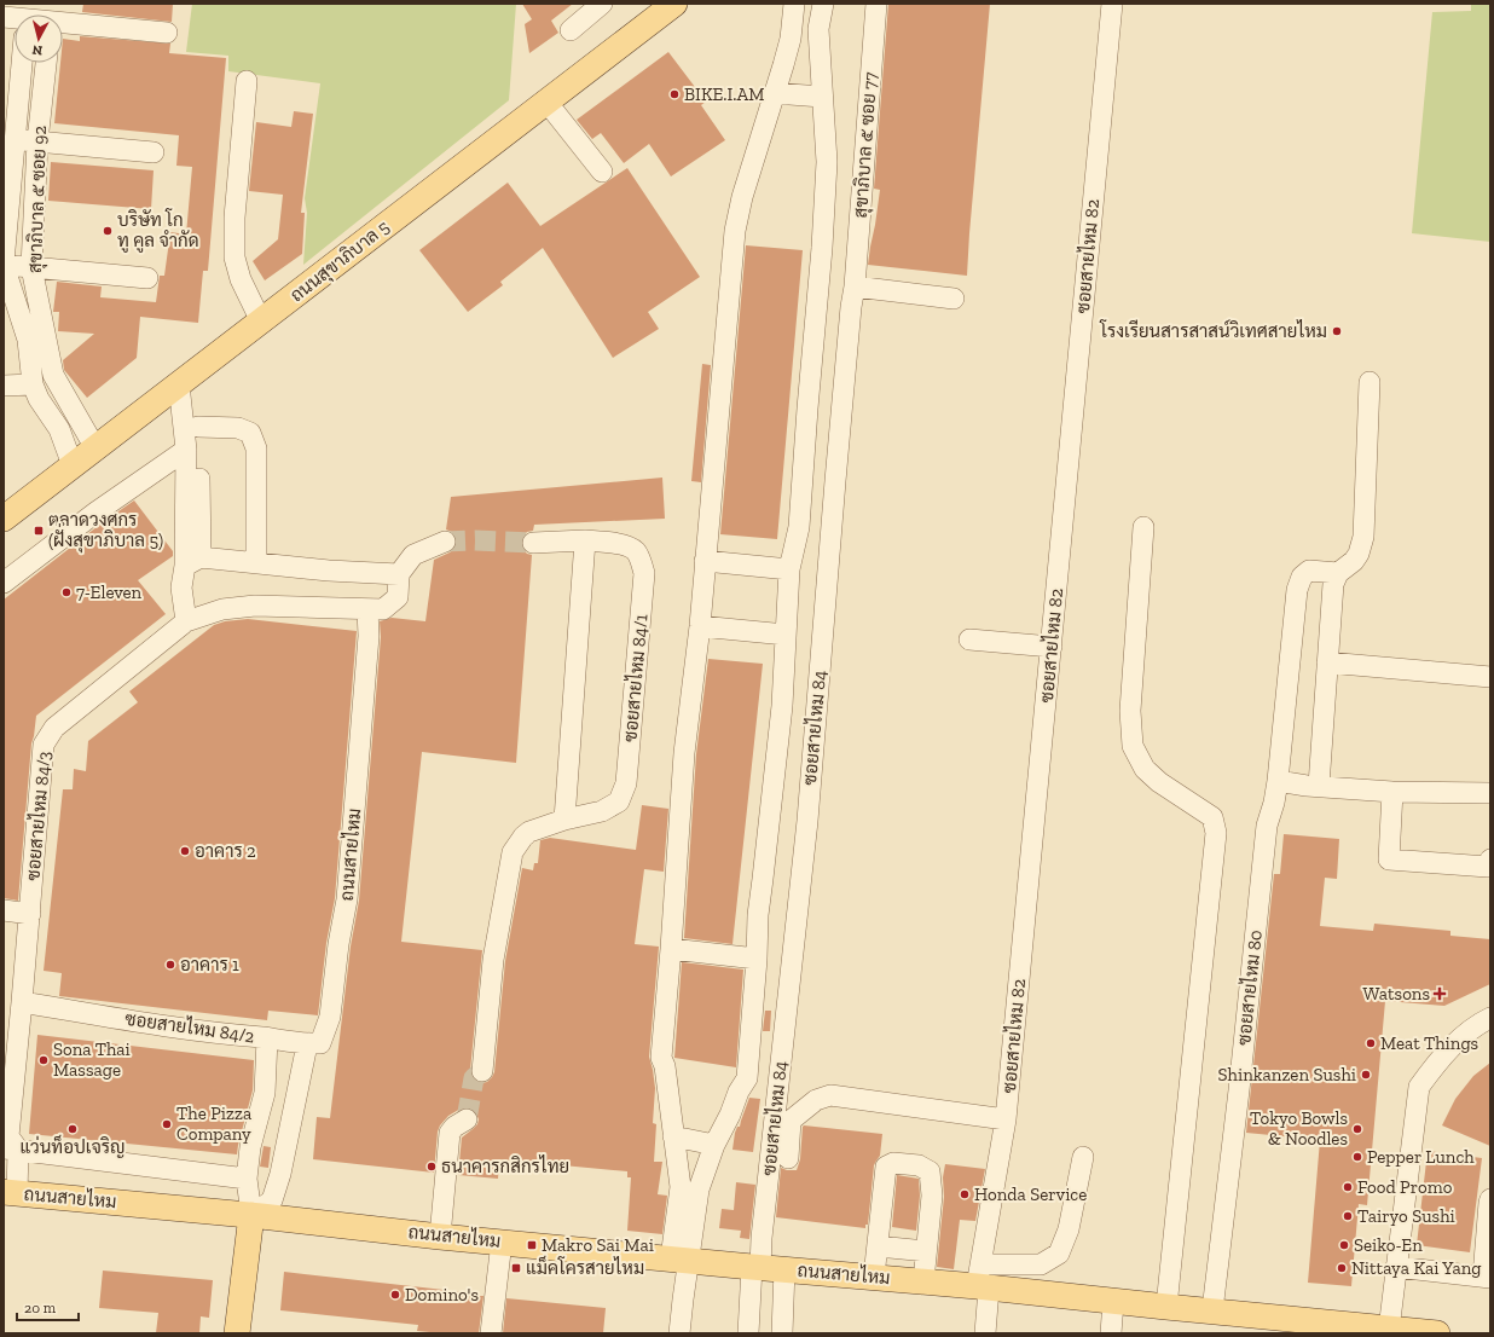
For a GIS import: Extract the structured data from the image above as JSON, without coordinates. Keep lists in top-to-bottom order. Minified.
{"streets":{"main road":["ถนนสุขาภิบาล 5","ถนนสายไหม"],"street":["สุขาภิบาล ๕ ซอย 77","สุขาภิบาล ๕ ซอย 92","ซอยสายไหม 82","ซอยสายไหม 84/1","ซอยสายไหม 84","ซอยสายไหม 84/3","ซอยสายไหม 80","ซอยสายไหม 84/2"]},"crossings":[["สุขาภิบาล ๕ ซอย 77","ซอยสายไหม 84"],["สุขาภิบาล ๕ ซอย 92","ถนนสุขาภิบาล 5"],["ซอยสายไหม 82","ถนนสายไหม"],["ซอยสายไหม 84","ถนนสายไหม"],["ซอยสายไหม 84/3","ถนนสายไหม"],["ซอยสายไหม 84/3","ซอยสายไหม 84/2"],["ถนนสายไหม","ซอยสายไหม 80"],["ถนนสายไหม","ซอยสายไหม 84/2"]],"places":{"other":["BIKE.I.AM","บริษัท โก ทู คูล จำกัด","โรงเรียนสารสาสน์วิเทศสายไหม","7-Eleven","อาคาร 2","อาคาร 1","Meat Things","Sona Thai Massage","Shinkanzen Sushi","The Pizza Company","แว่นท็อปเจริญ","Tokyo Bowls & Noodles","Pepper Lunch","ธนาคารกสิกรไทย","Food Promo","Honda Service","Tairyo Sushi","Seiko-En","Nittaya Kai Yang","Domino's"],"transit":["ตลาดวงศกร (ฝั่งสุขาภิบาล 5)","Makro Sai Mai","แม็คโครสายไหม"],"health":["Watsons"]},"scale_bar":"20 m","north":"bottom"}
